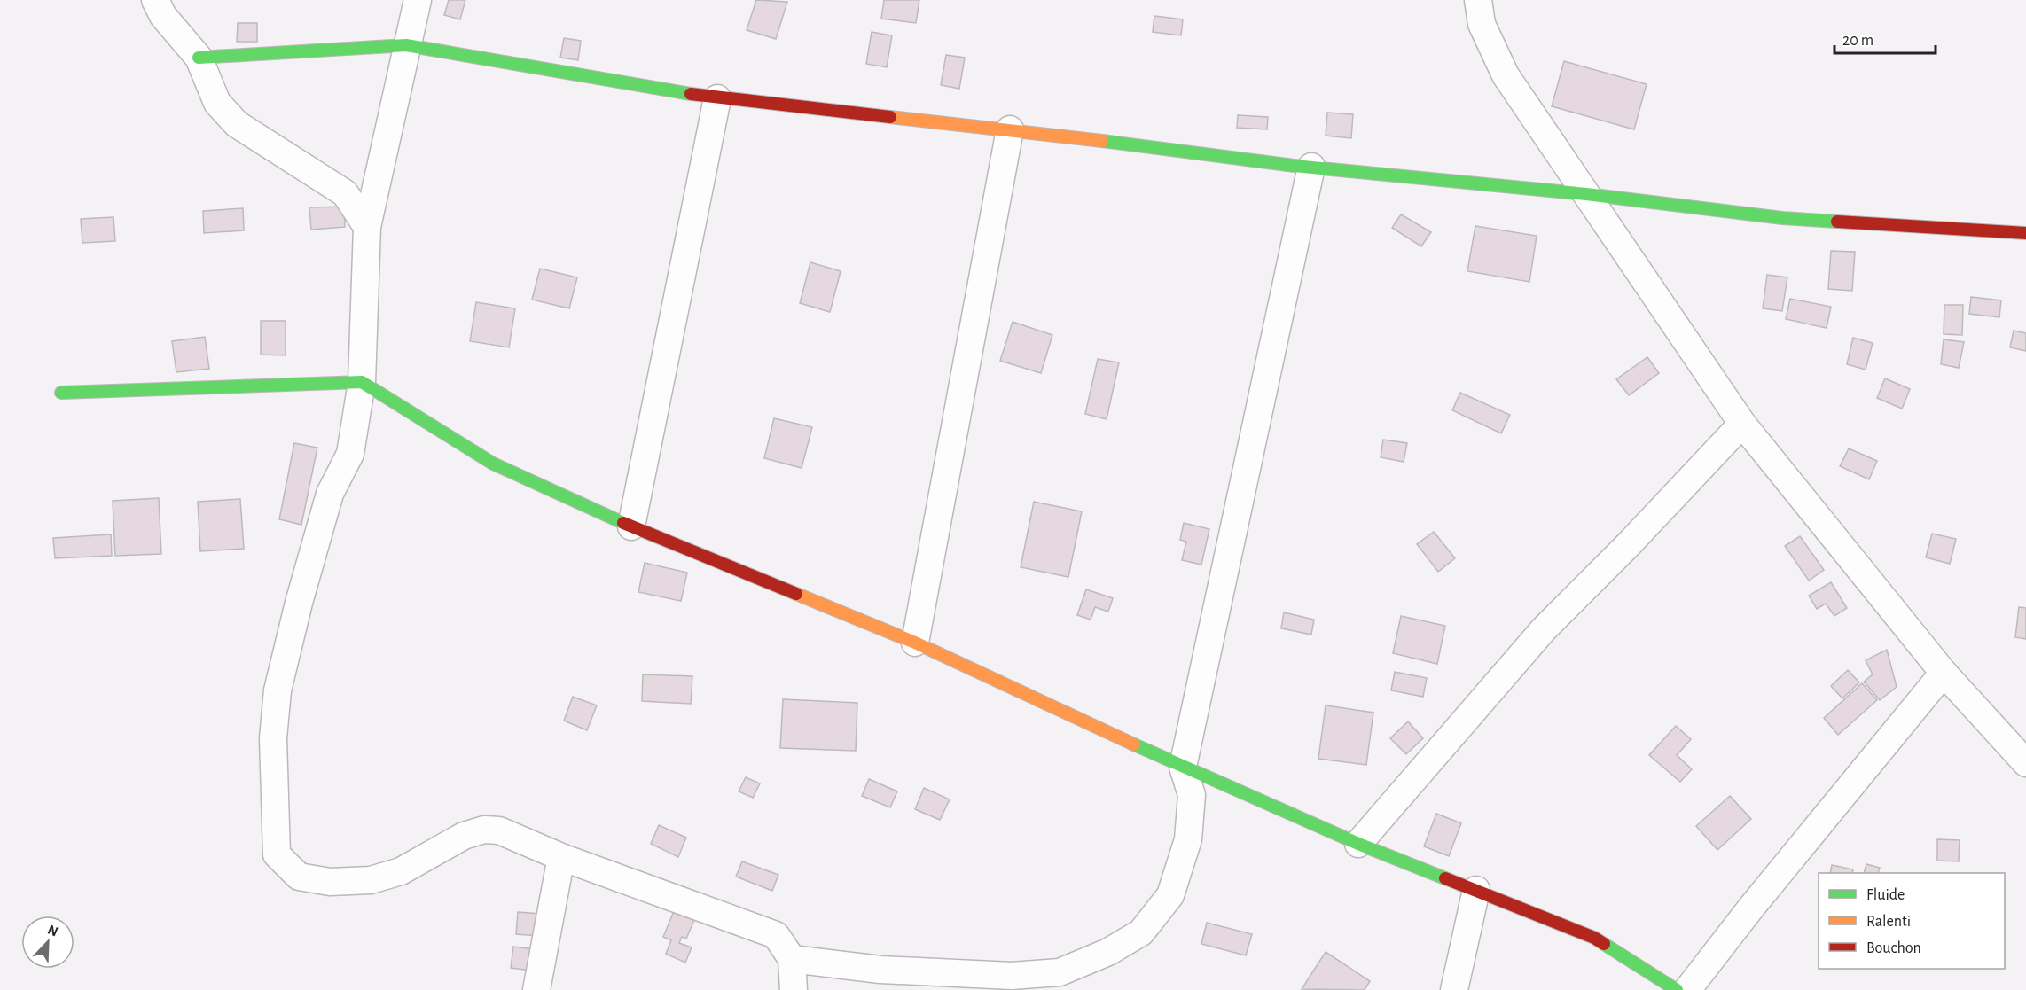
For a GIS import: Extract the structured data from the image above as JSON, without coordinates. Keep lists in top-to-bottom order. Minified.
{"legend":["Fluide","Ralenti","Bouchon"],"scale_bar":"20 m","north":"top right"}
